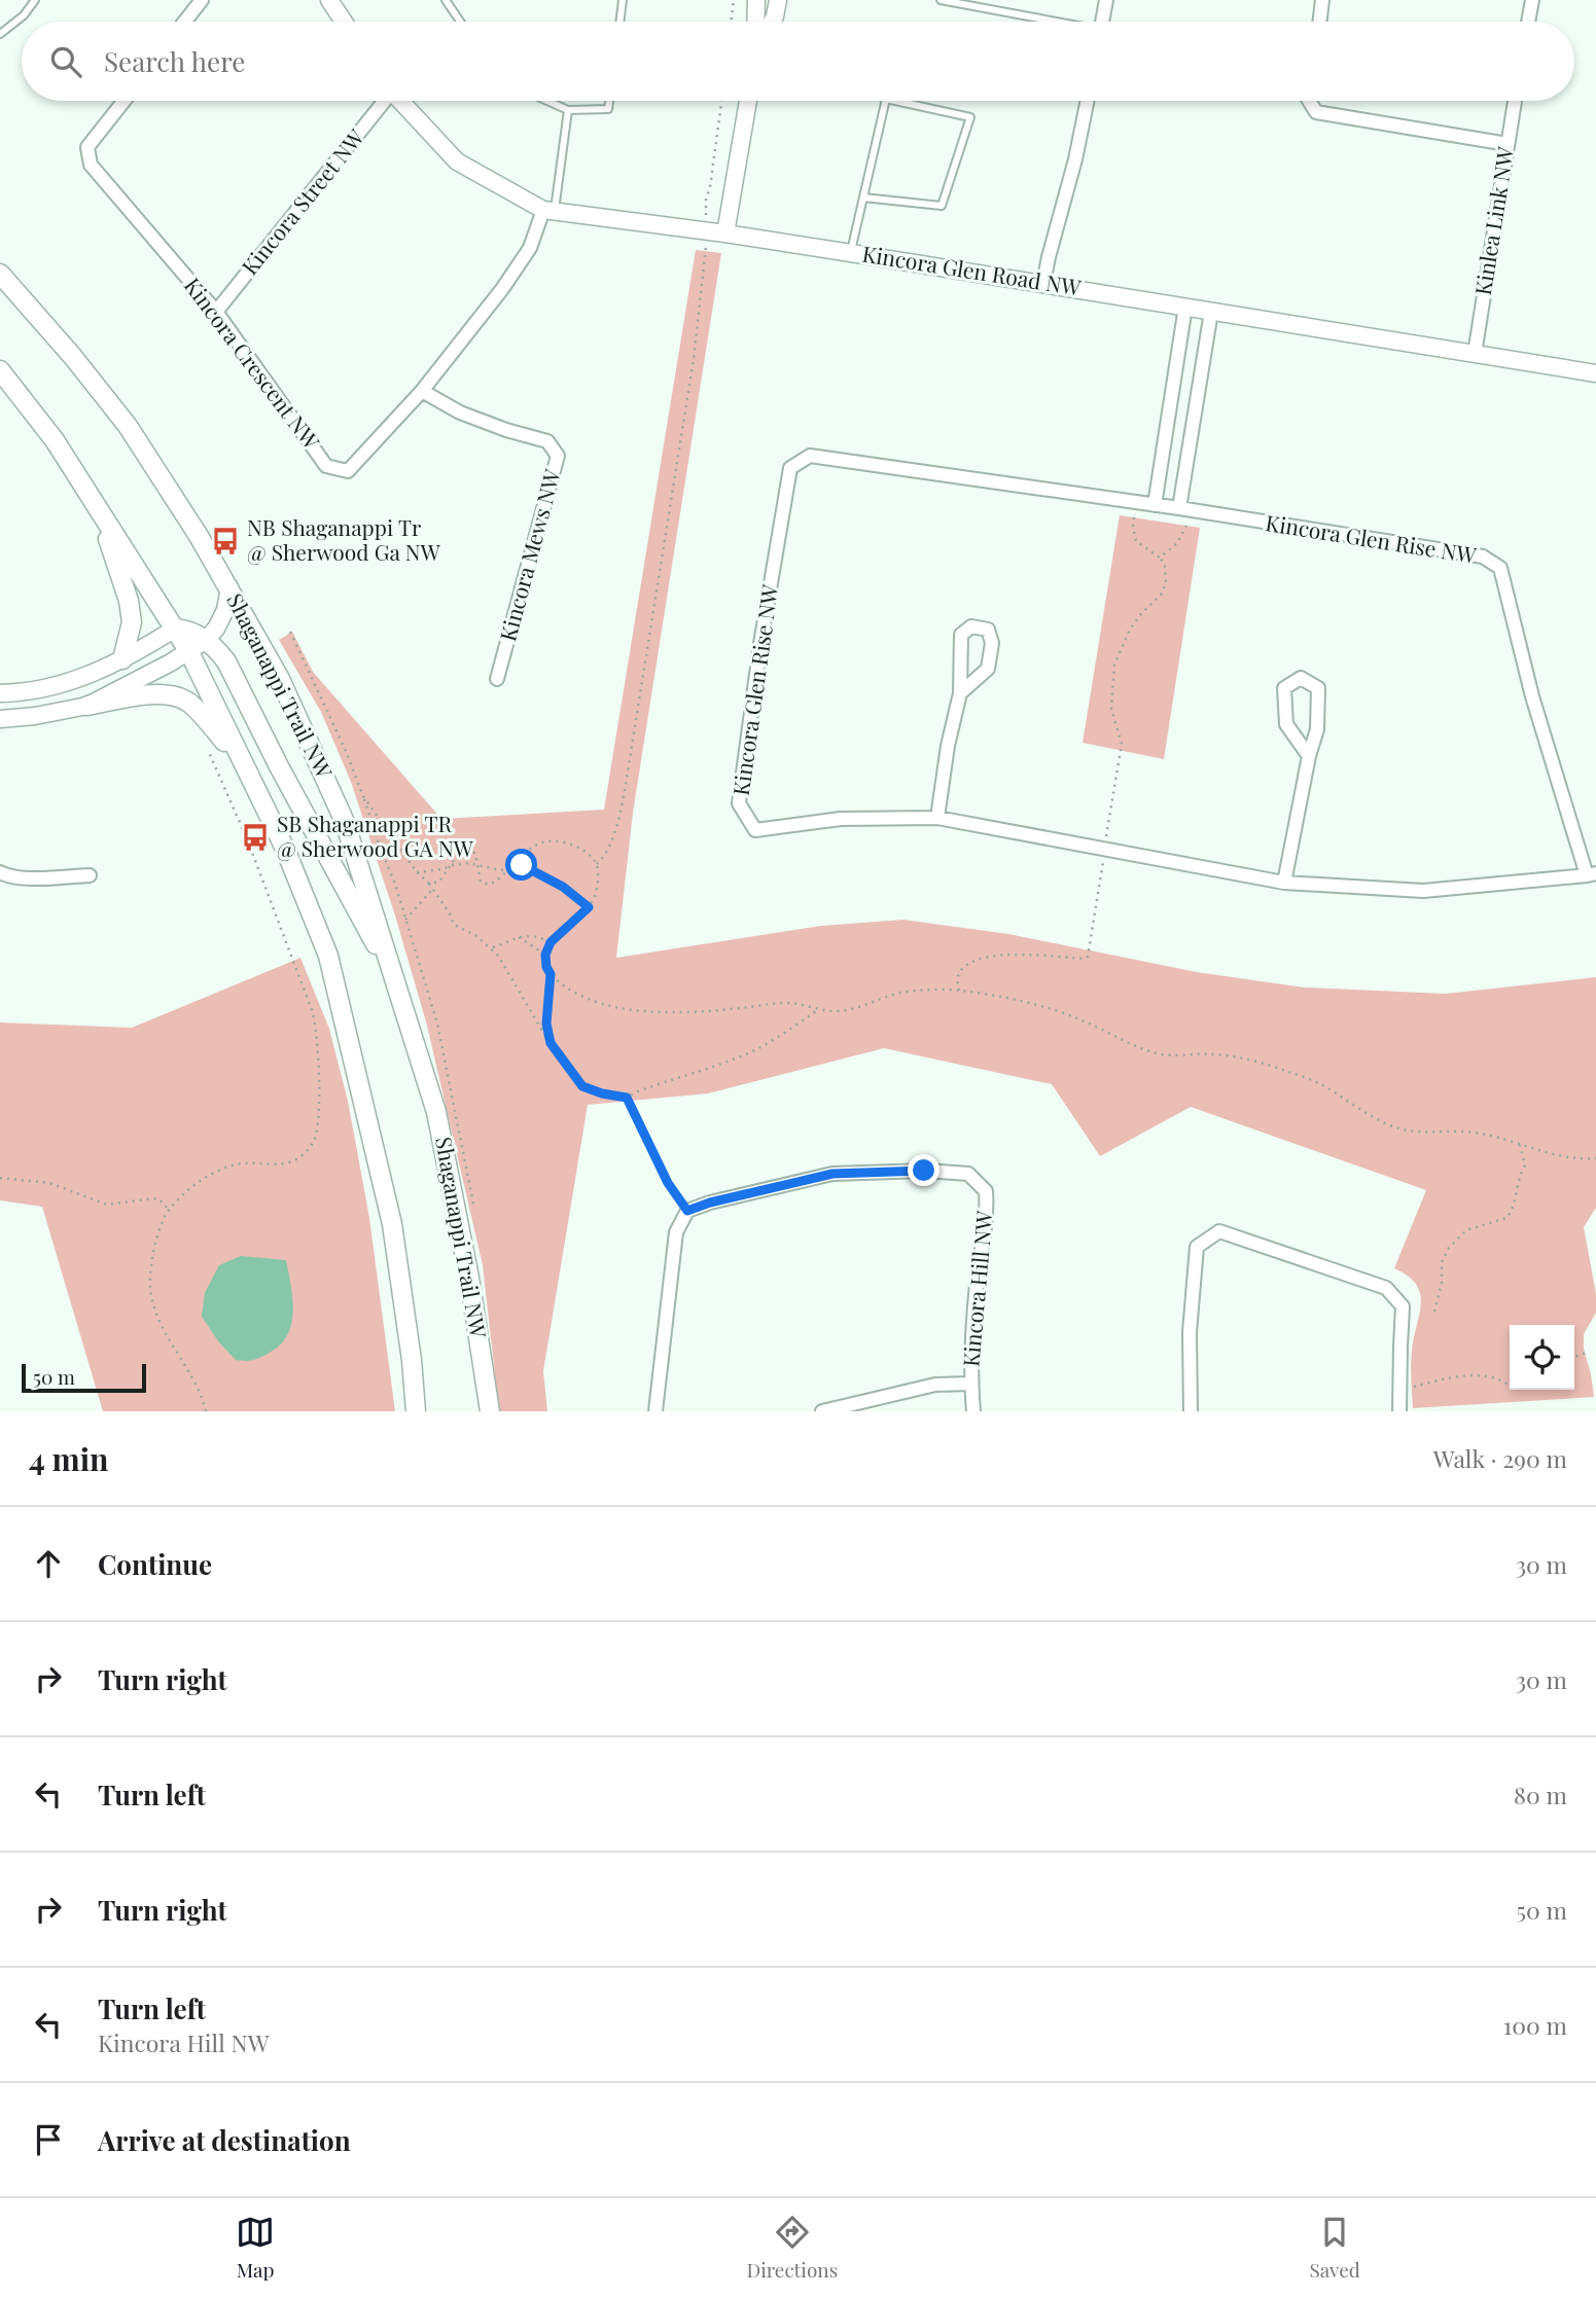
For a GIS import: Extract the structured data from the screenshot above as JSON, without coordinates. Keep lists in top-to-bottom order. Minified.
{"streets":{"main road":["Shaganappi Trail NW"],"street":["Kincora Street NW","Kinlea Link NW","Kincora Glen Road NW","Kincora Crescent NW","Kincora Glen Rise NW","Kincora Mews NW","Kincora Hill NW"]},"crossings":[["Kincora Street NW","Kincora Crescent NW"],["Kinlea Link NW","Kincora Glen Road NW"],["Kincora Glen Road NW","Kincora Crescent NW"],["Kincora Crescent NW","Kincora Mews NW"]],"places":{"bus stop":["NB Shaganappi Tr @ Sherwood Ga NW","SB Shaganappi TR @ Sherwood GA NW"]},"scale_bar":"50 m","page":{"search":"Search here","scale":"50 m","heading":["4 min","Walk · 290 m"],"list":[["Continue","30 m"],["Turn right","30 m"],["Turn left","80 m"],["Turn right","50 m"],["Turn left","Kincora Hill NW","100 m"],"Arrive at destination"],"nav":["Map","Directions","Saved"]}}
